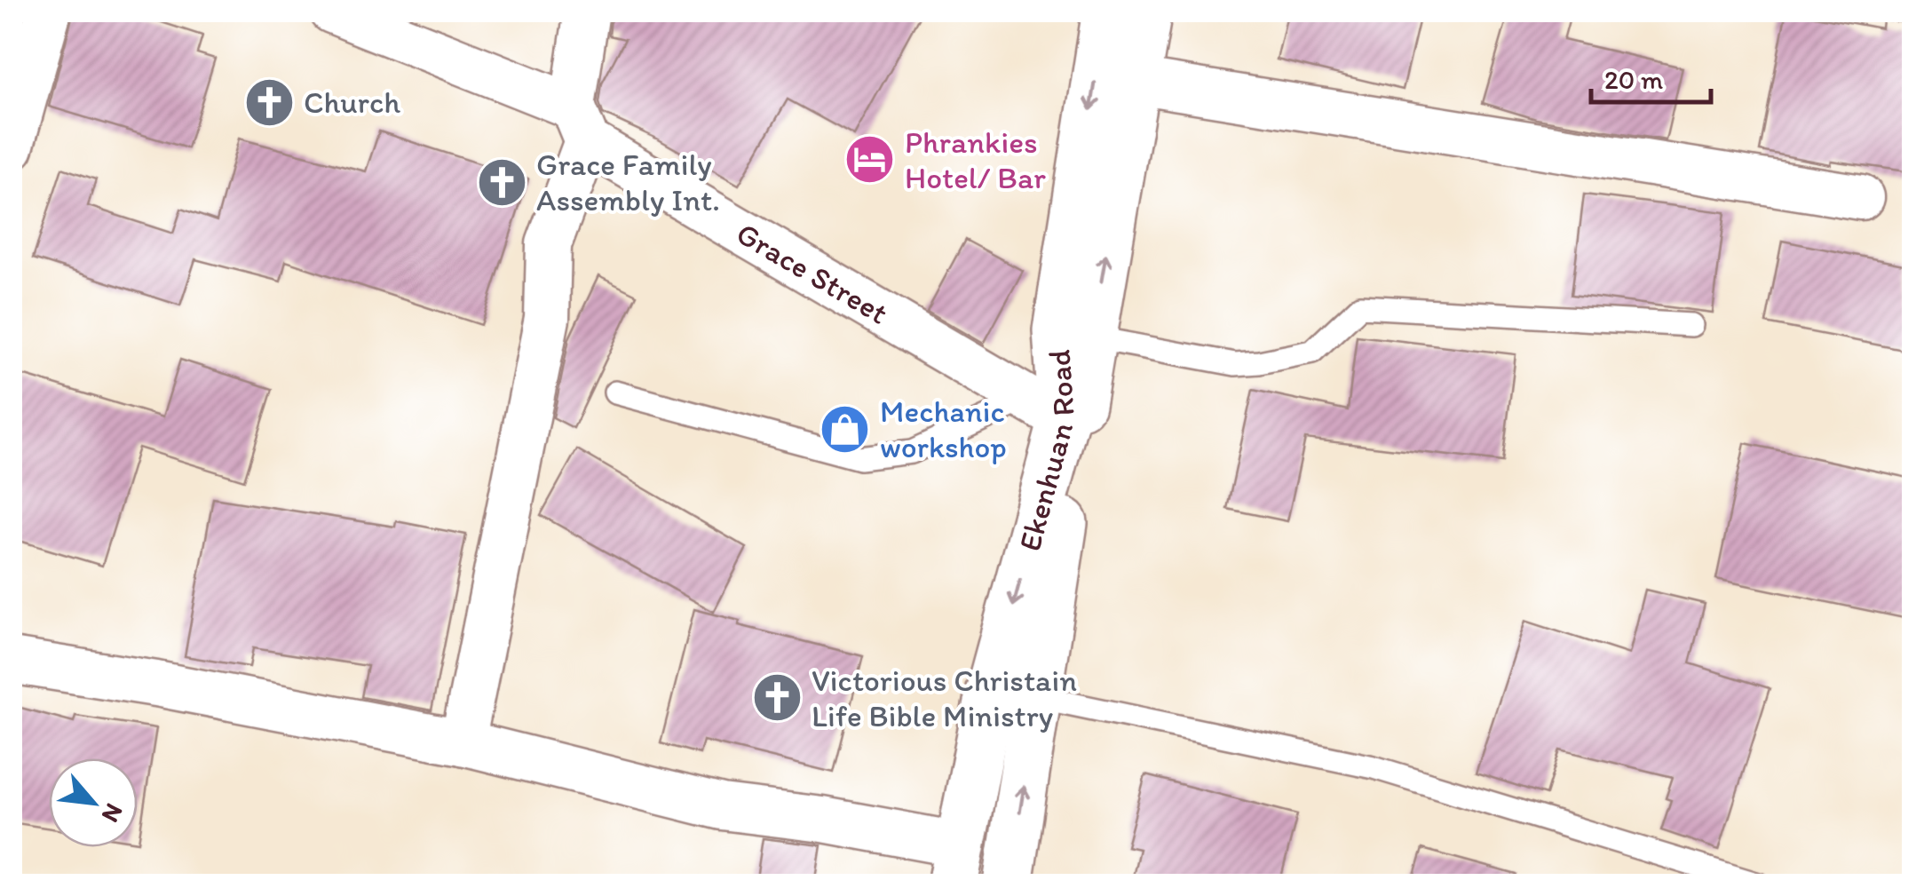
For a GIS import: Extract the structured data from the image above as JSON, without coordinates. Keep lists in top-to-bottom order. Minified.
{"streets":{"main road":["Ekenhuan Road"],"street":["Grace Street"]},"crossings":[["Grace Street","Ekenhuan Road"]],"places":{"church":["Church","Grace Family Assembly Int.","Victorious Christain Life Bible Ministry"],"hotel":["Phrankies Hotel/ Bar"],"shop":["Mechanic workshop"]},"scale_bar":"20 m","north":"bottom right"}
